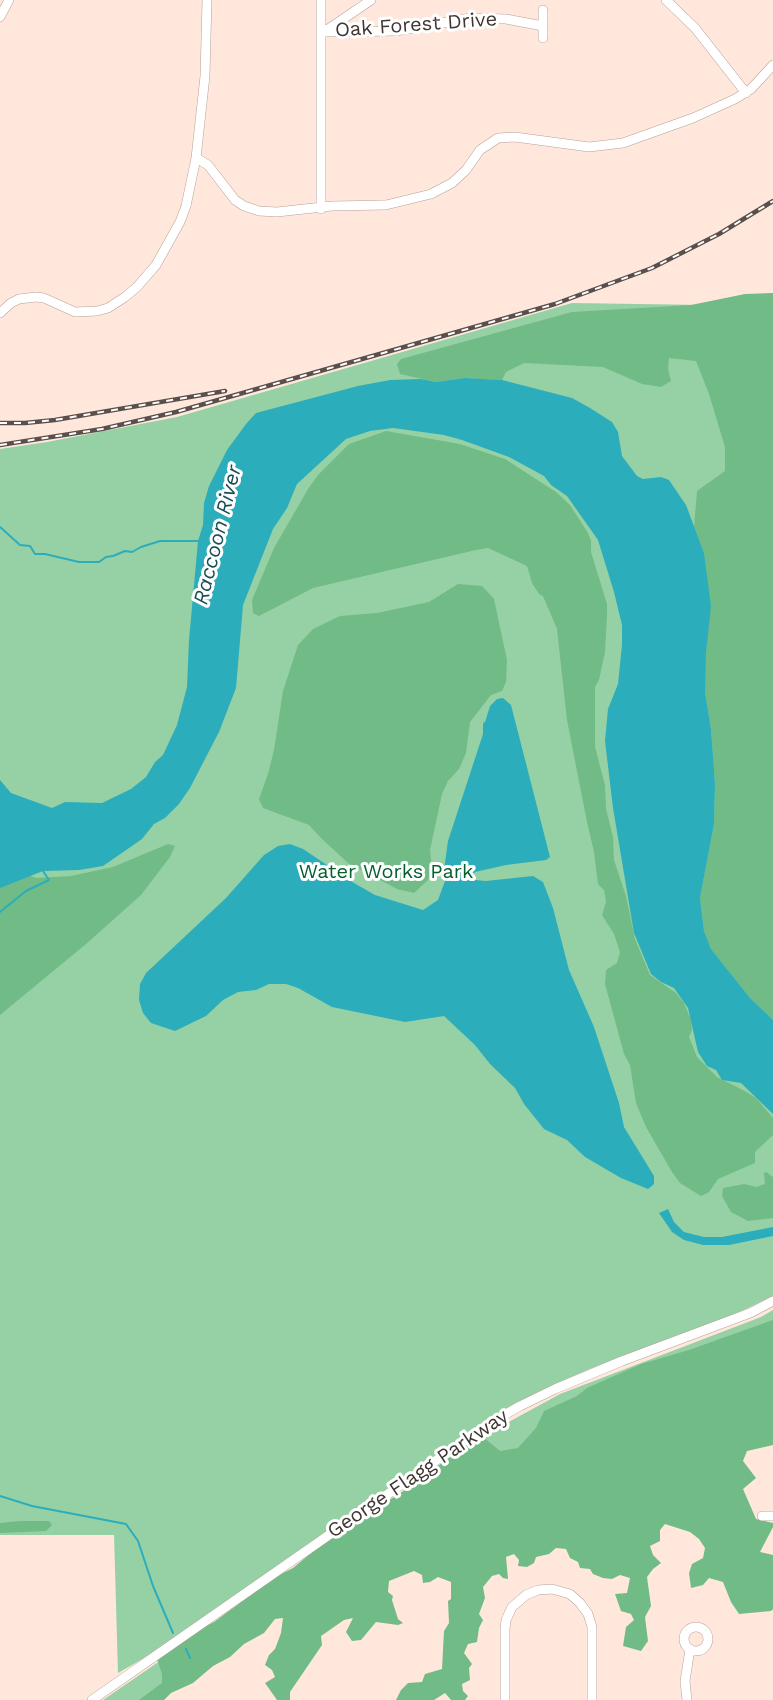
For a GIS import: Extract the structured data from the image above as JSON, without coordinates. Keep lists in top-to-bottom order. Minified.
{"streets":{"street":["Oak Forest Drive","George Flagg Parkway"]},"water":["Raccoon River"],"parks":["Water Works Park"]}
